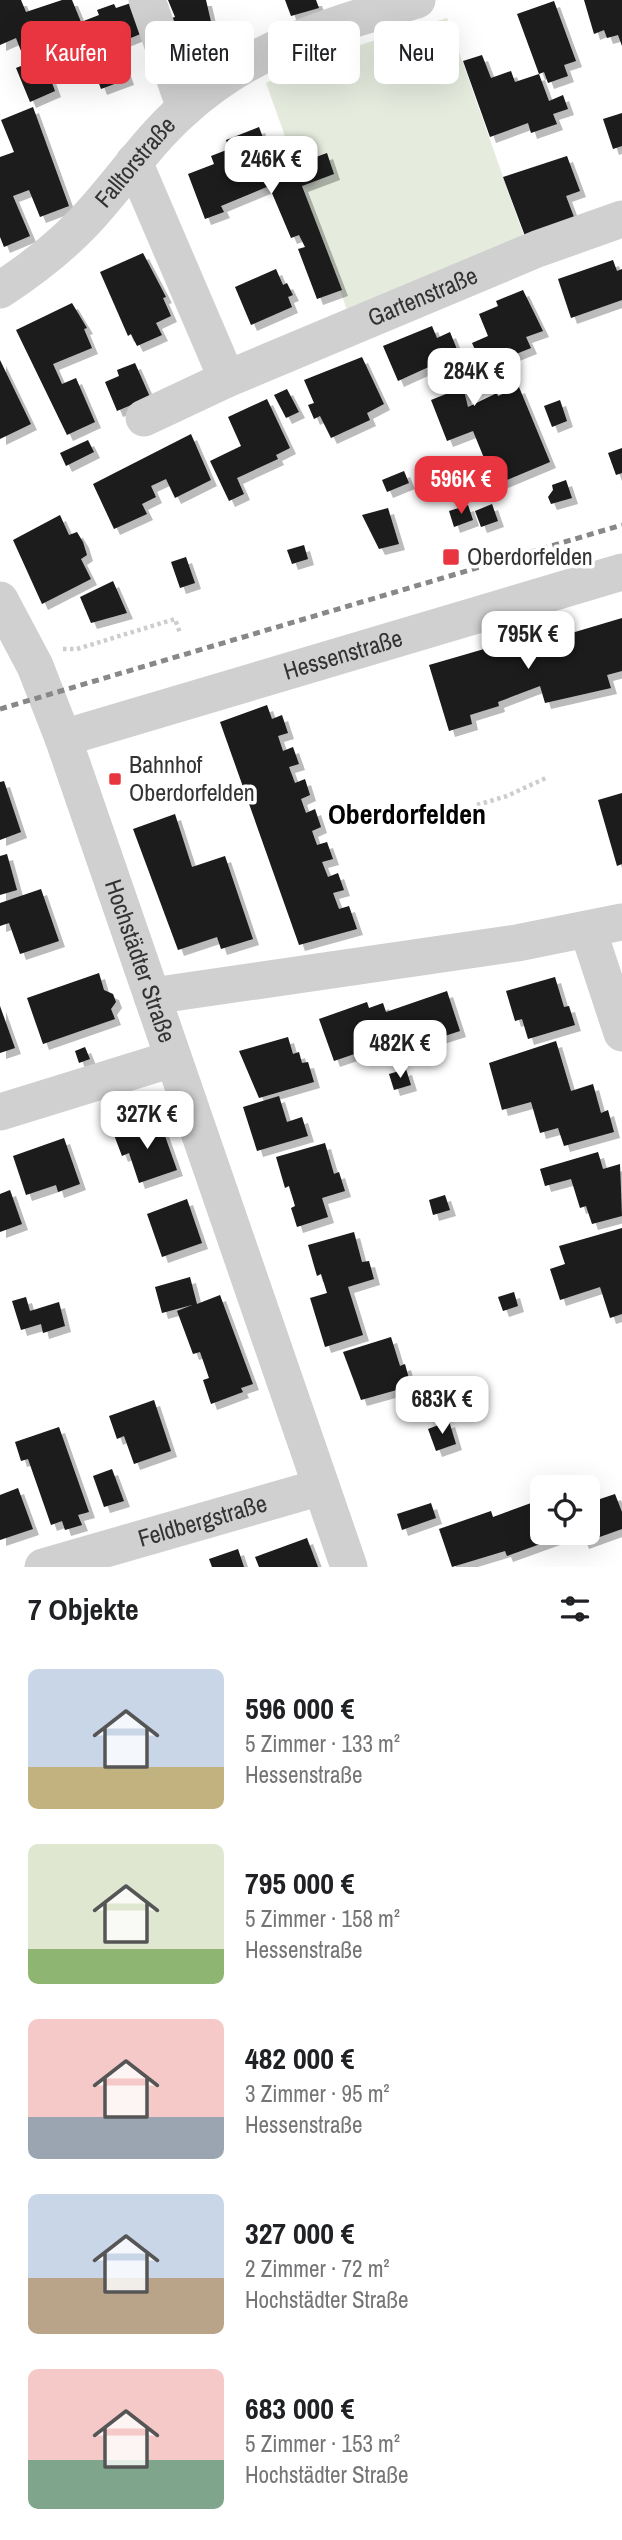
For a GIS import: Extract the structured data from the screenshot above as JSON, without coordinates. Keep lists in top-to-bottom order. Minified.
{"streets":{"street":["Falltorstraße","Gartenstraße","Hessenstraße","Hochstädter Straße","Feldbergstraße"]},"crossings":[["Hessenstraße","Hochstädter Straße"],["Hochstädter Straße","Feldbergstraße"]],"districts":["Oberdorfelden"],"places":{"transit":["Oberdorfelden","Bahnhof Oberdorfelden"]},"page":{"chip":["Kaufen","Mieten","Filter","Neu"],"price":["246K €","284K €","596K €","795K €","482K €","327K €","683K €"],"heading":"7 Objekte","list":[{"name":"596 000 €","note":"5 Zimmer · 133 m² · Hessenstraße"},{"name":"795 000 €","note":"5 Zimmer · 158 m² · Hessenstraße"},{"name":"482 000 €","note":"3 Zimmer · 95 m² · Hessenstraße"},{"name":"327 000 €","note":"2 Zimmer · 72 m² · Hochstädter Straße"},{"name":"683 000 €","note":"5 Zimmer · 153 m² · Hochstädter Straße"}]}}
